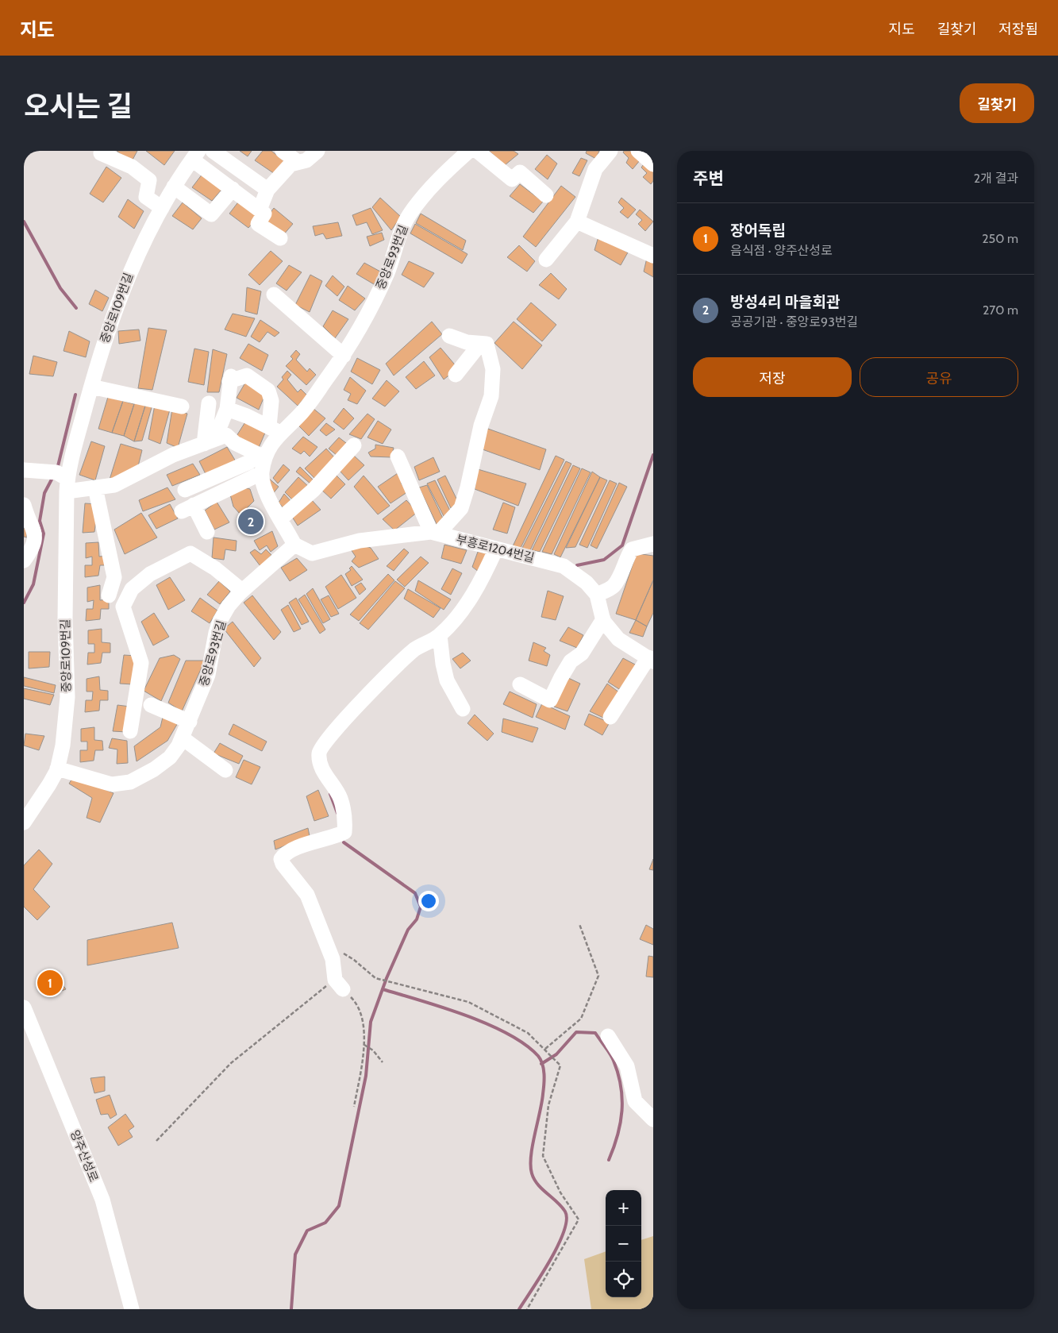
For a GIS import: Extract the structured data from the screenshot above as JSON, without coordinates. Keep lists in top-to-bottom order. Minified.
{"streets":{"street":["중앙로93번길","중앙로109번길","부흥로1204번길","양주산성로"]},"crossings":[["중앙로93번길","중앙로109번길"],["중앙로93번길","부흥로1204번길"]],"page":{"header":"지도","nav":["지도","길찾기","저장됨"],"title":"오시는 길","buttons":["길찾기",["저장","공유"]],"heading":["주변","2개 결과"],"list":[{"mark":"1","name":"장어독립","note":"음식점 · 양주산성로","value":"250 m"},{"mark":"2","name":"방성4리 마을회관","note":"공공기관 · 중앙로93번길","value":"270 m"}],"pins":["2","1"],"map_buttons":["+","−"]}}
